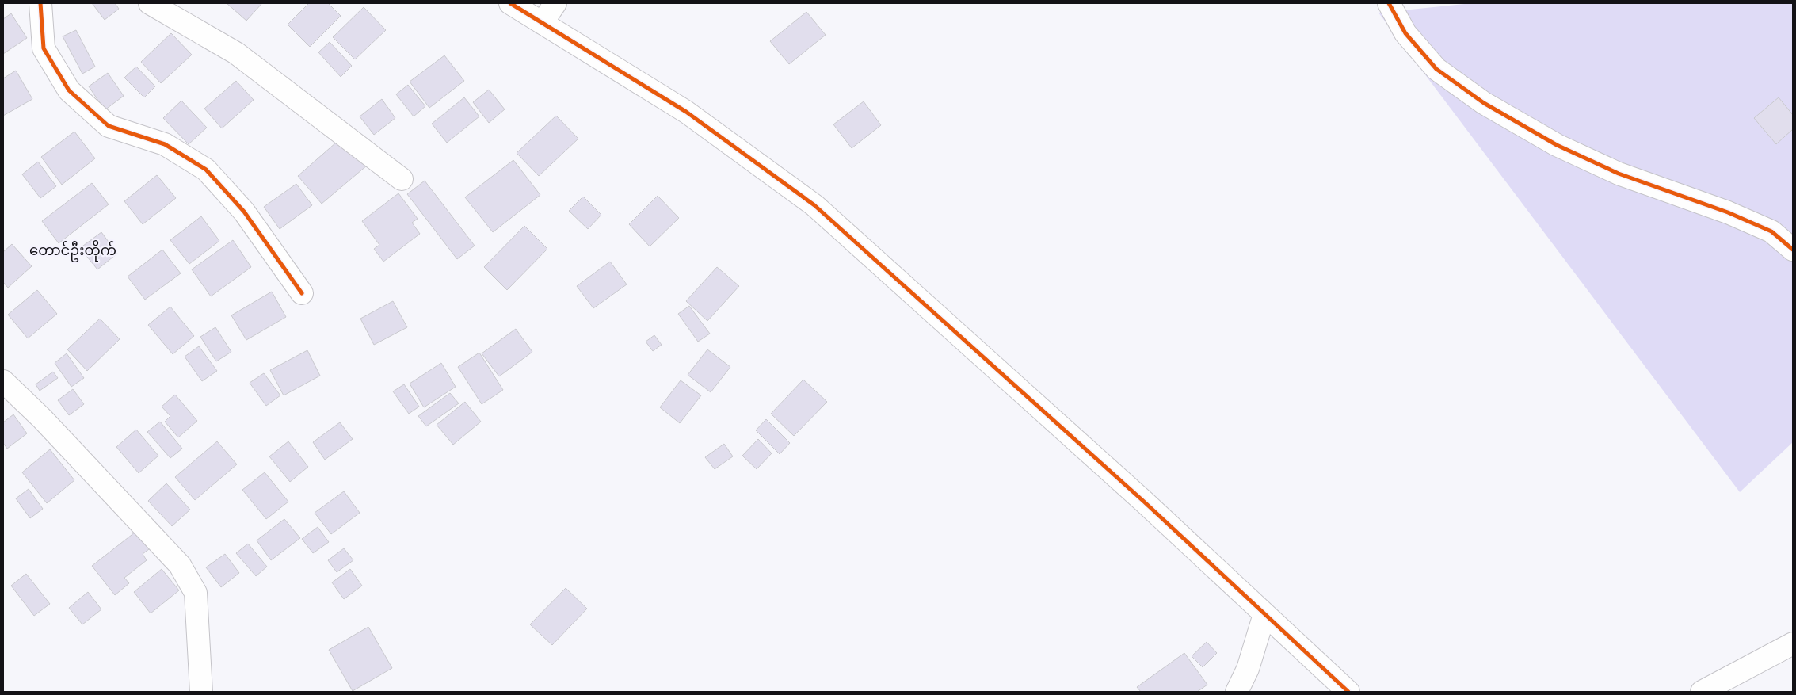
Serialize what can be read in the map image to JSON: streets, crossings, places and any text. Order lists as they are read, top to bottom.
{
  "districts": ["တောင်ဦးတိုက်"]
}
